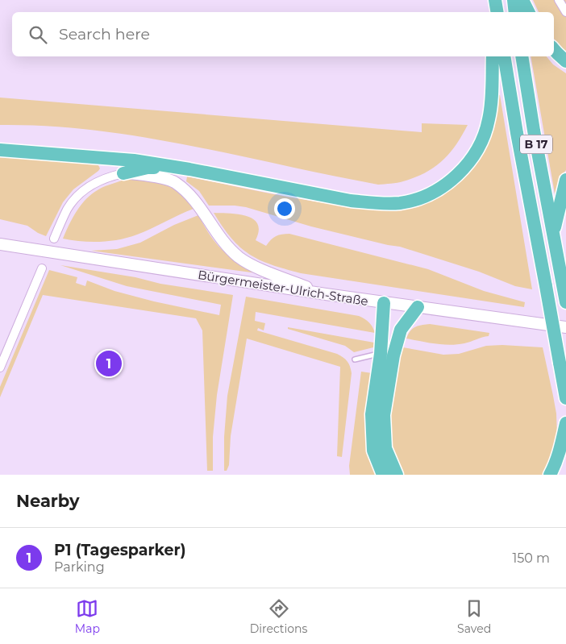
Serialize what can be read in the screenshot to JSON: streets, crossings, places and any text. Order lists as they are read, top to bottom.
{
  "streets": {
    "highway": ["B 17"],
    "main road": ["Bürgermeister-Ulrich-Straße"]
  },
  "page": {
    "search": "Search here",
    "pins": "1",
    "heading": "Nearby",
    "list": [
      {
        "mark": "1",
        "name": "P1 (Tagesparker)",
        "note": "Parking",
        "value": "150 m"
      }
    ],
    "nav": ["Map", "Directions", "Saved"]
  }
}
